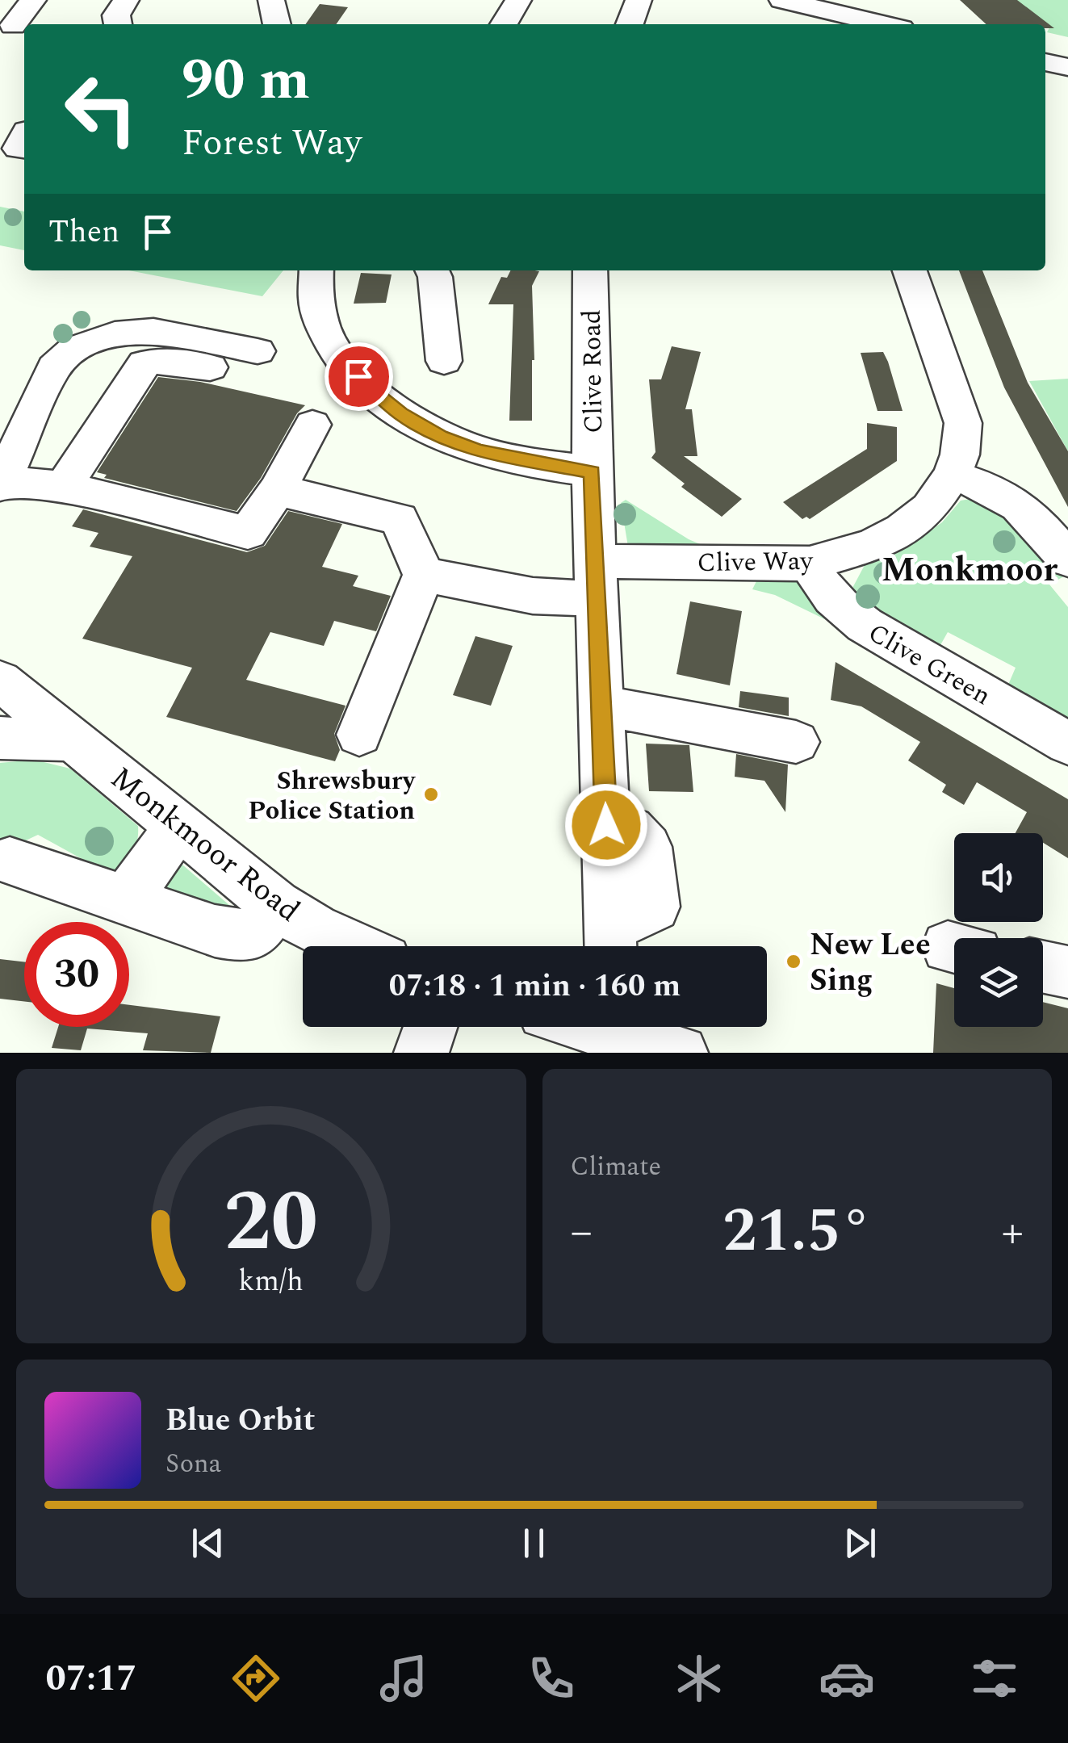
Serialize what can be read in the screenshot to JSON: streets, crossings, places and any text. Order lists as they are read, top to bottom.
{
  "streets": {
    "street": [
      "Clive Road",
      "Clive Way",
      "Clive Green",
      "Monkmoor Road"
    ]
  },
  "crossings": [
    ["Clive Road", "Clive Way"],
    ["Clive Way", "Clive Green"]
  ],
  "districts": ["Monkmoor"],
  "places": ["Shrewsbury Police Station", "New Lee Sing"],
  "page": {
    "turn": ["90 m", "Forest Way"],
    "then": "Then",
    "limit": "30",
    "trip": "07:18 · 1 min · 160 m",
    "tile": "Climate",
    "heat": ["−", "21.5°", "+"],
    "song": ["Blue Orbit", "Sona"],
    "tabs": "07:17",
    "gauge": ["20", "km/h"]
  }
}
